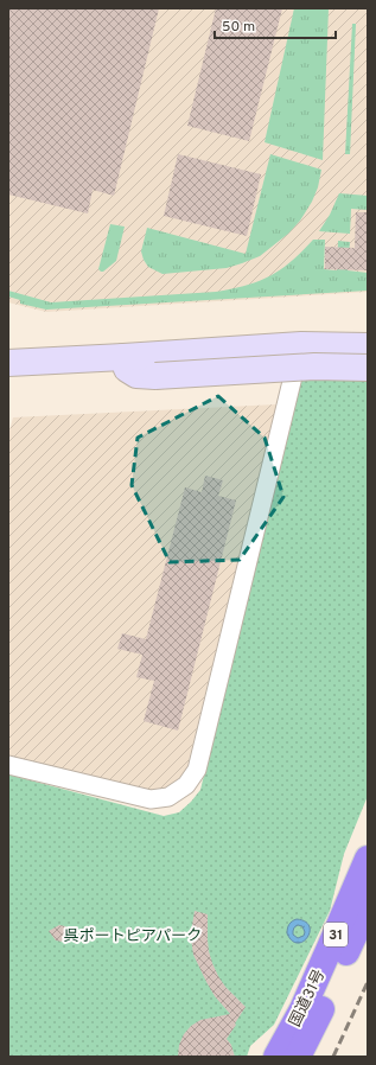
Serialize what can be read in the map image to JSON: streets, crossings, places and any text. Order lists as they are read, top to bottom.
{
  "streets": {
    "highway": ["31", "国道31号"]
  },
  "parks": ["呉ポートピアパーク"],
  "scale_bar": "50 m"
}
